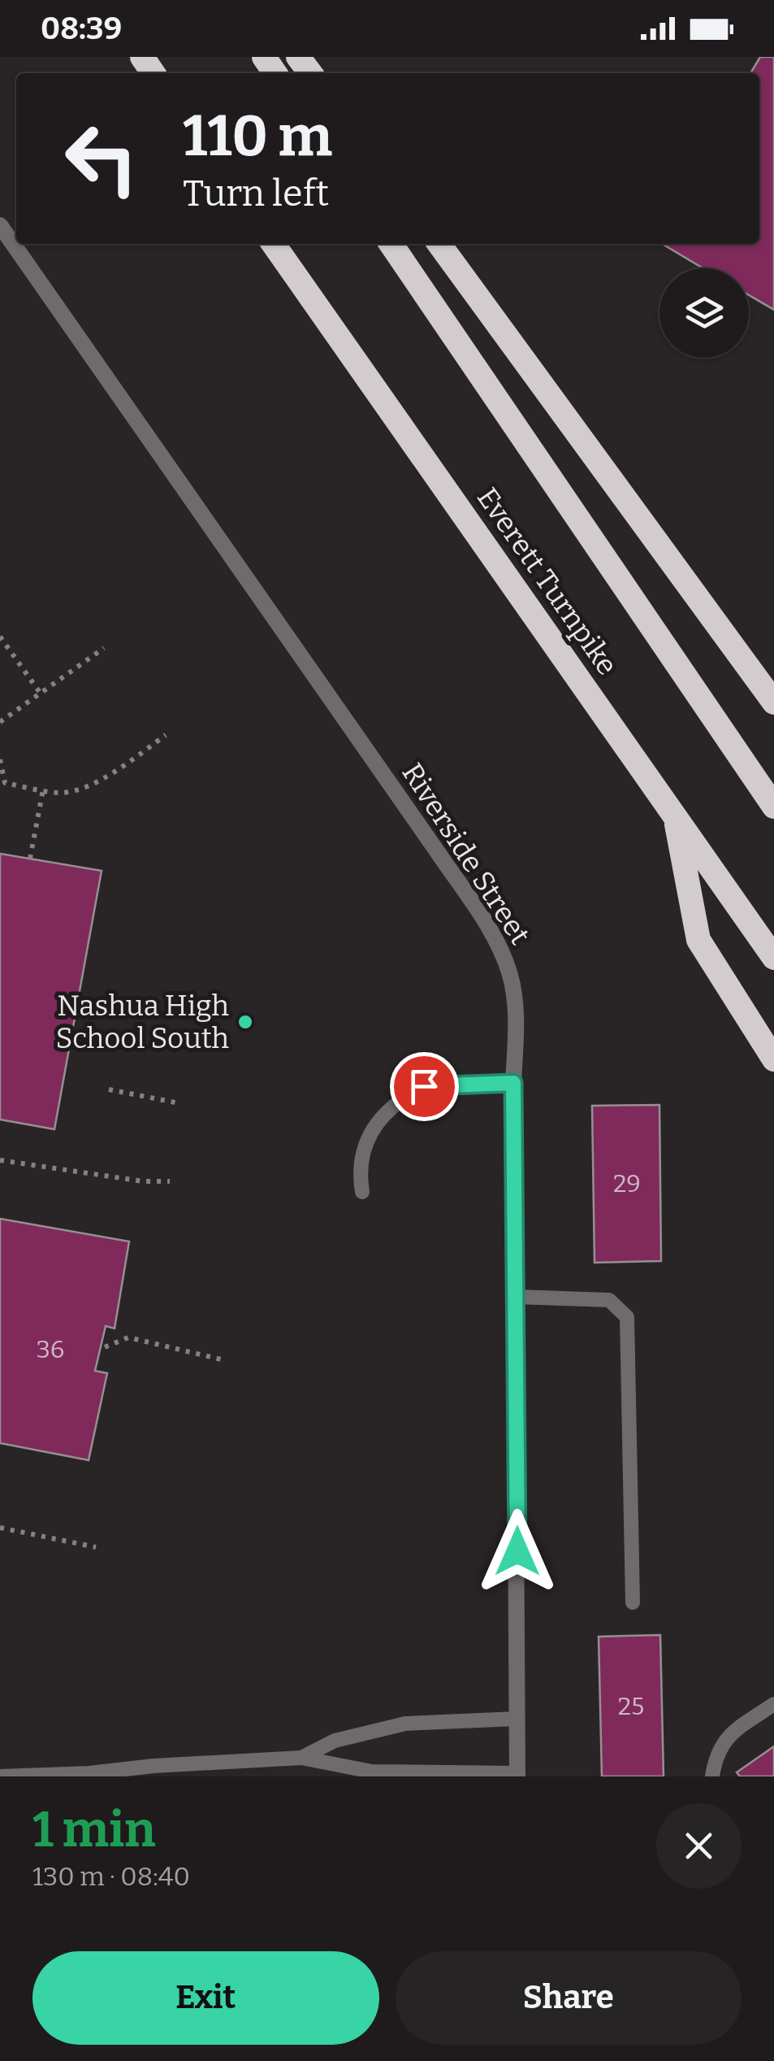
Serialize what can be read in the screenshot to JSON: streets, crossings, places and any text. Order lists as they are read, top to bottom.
{
  "streets": {
    "highway": ["Everett Turnpike"],
    "street": ["Riverside Street"]
  },
  "places": ["Nashua High School South"],
  "house_numbers": ["29", "36", "25"],
  "page": {
    "status": "08:39",
    "turn": ["110 m", "Turn left"],
    "heading": ["1 min", "130 m · 08:40"],
    "buttons": ["Exit", "Share"]
  }
}
